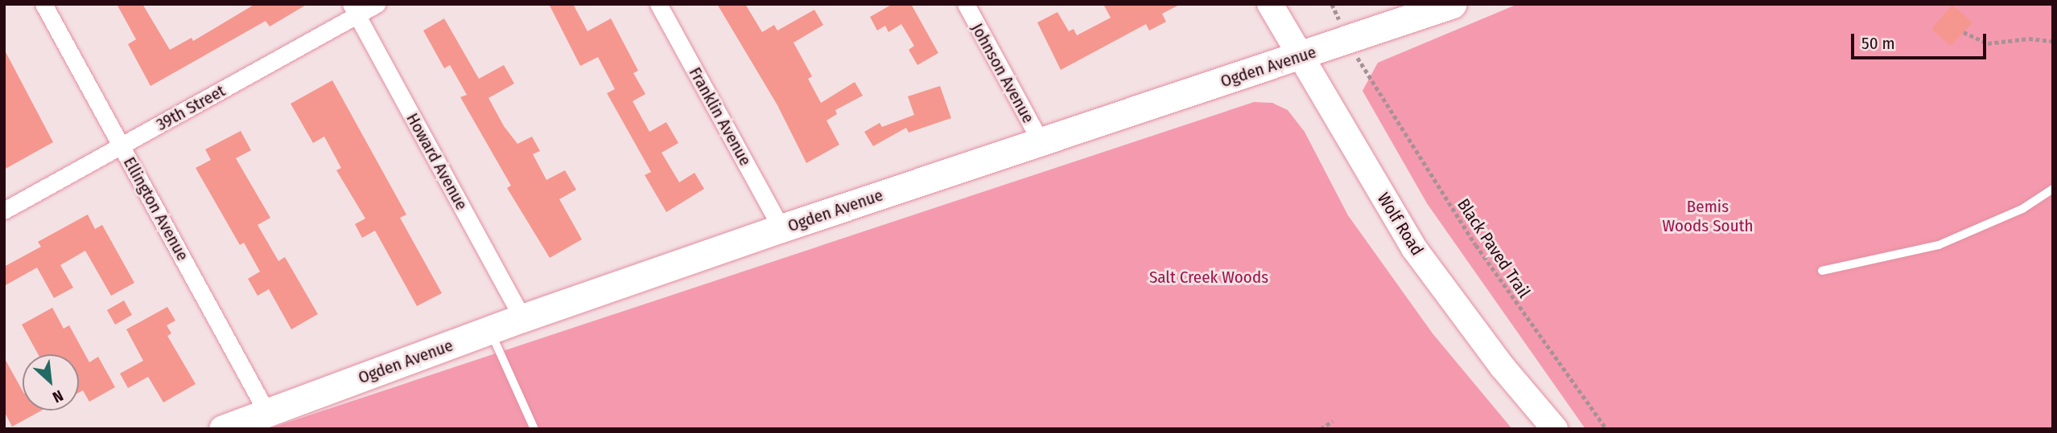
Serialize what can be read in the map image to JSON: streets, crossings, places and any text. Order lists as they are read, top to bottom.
{
  "streets": {
    "main road": ["Ogden Avenue", "Wolf Road"],
    "street": [
      "Johnson Avenue",
      "39th Street",
      "Franklin Avenue",
      "Howard Avenue",
      "Ellington Avenue"
    ],
    "path": ["Black Paved Trail"]
  },
  "crossings": [
    ["Ogden Avenue", "Johnson Avenue"],
    ["Ogden Avenue", "Franklin Avenue"],
    ["Ogden Avenue", "Howard Avenue"],
    ["Ogden Avenue", "Ellington Avenue"],
    ["Ogden Avenue", "Wolf Road"],
    ["39th Street", "Howard Avenue"],
    ["39th Street", "Ellington Avenue"]
  ],
  "parks": ["Bemis Woods South", "Salt Creek Woods"],
  "scale_bar": "50 m",
  "north": "bottom right"
}
